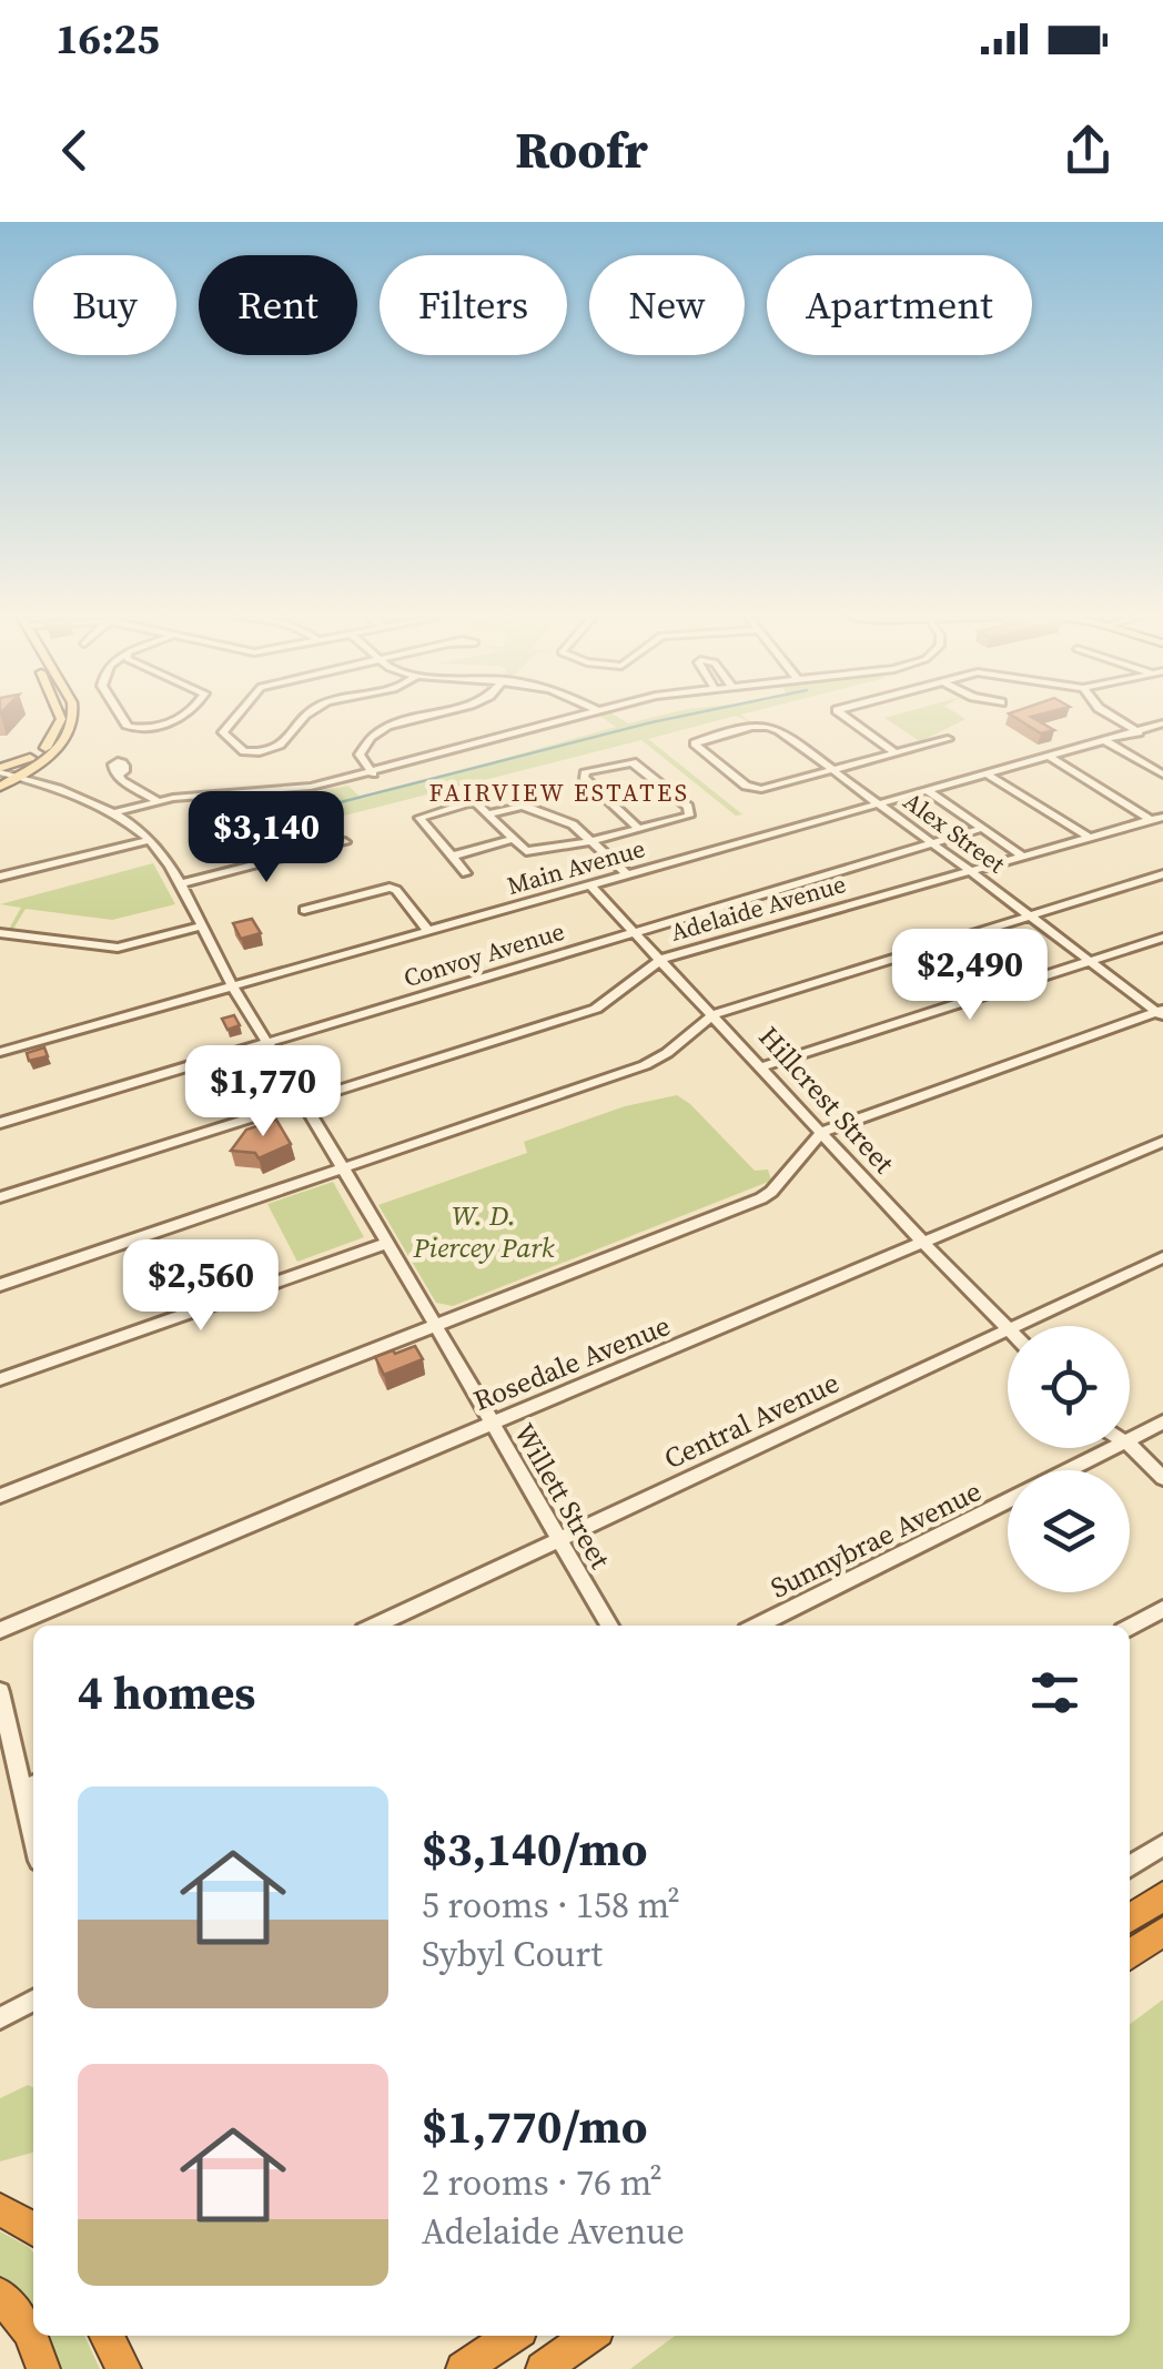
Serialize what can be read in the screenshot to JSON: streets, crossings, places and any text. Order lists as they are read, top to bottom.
{
  "streets": {
    "street": [
      "Alex Street",
      "Main Avenue",
      "Adelaide Avenue",
      "Convoy Avenue",
      "Hillcrest Street",
      "Rosedale Avenue",
      "Central Avenue",
      "Willett Street",
      "Sunnybrae Avenue"
    ]
  },
  "crossings": [
    ["Alex Street", "Main Avenue"],
    ["Alex Street", "Adelaide Avenue"],
    ["Alex Street", "Convoy Avenue"],
    ["Main Avenue", "Hillcrest Street"],
    ["Main Avenue", "Willett Street"],
    ["Adelaide Avenue", "Hillcrest Street"],
    ["Adelaide Avenue", "Willett Street"],
    ["Convoy Avenue", "Hillcrest Street"],
    ["Convoy Avenue", "Willett Street"],
    ["Hillcrest Street", "Rosedale Avenue"],
    ["Rosedale Avenue", "Willett Street"],
    ["Central Avenue", "Willett Street"]
  ],
  "districts": ["FAIRVIEW ESTATES"],
  "parks": ["W. D. Piercey Park"],
  "page": {
    "status": "16:25",
    "header": "Roofr",
    "chip": [
      "Buy",
      "Rent",
      "Filters",
      "New",
      "Apartment"
    ],
    "price": [
      "$3,140",
      "$2,490",
      "$1,770",
      "$2,560"
    ],
    "heading": "4 homes",
    "list": [
      {
        "name": "$3,140/mo",
        "note": "5 rooms · 158 m² · Sybyl Court"
      },
      {
        "name": "$1,770/mo",
        "note": "2 rooms · 76 m² · Adelaide Avenue"
      }
    ]
  }
}
